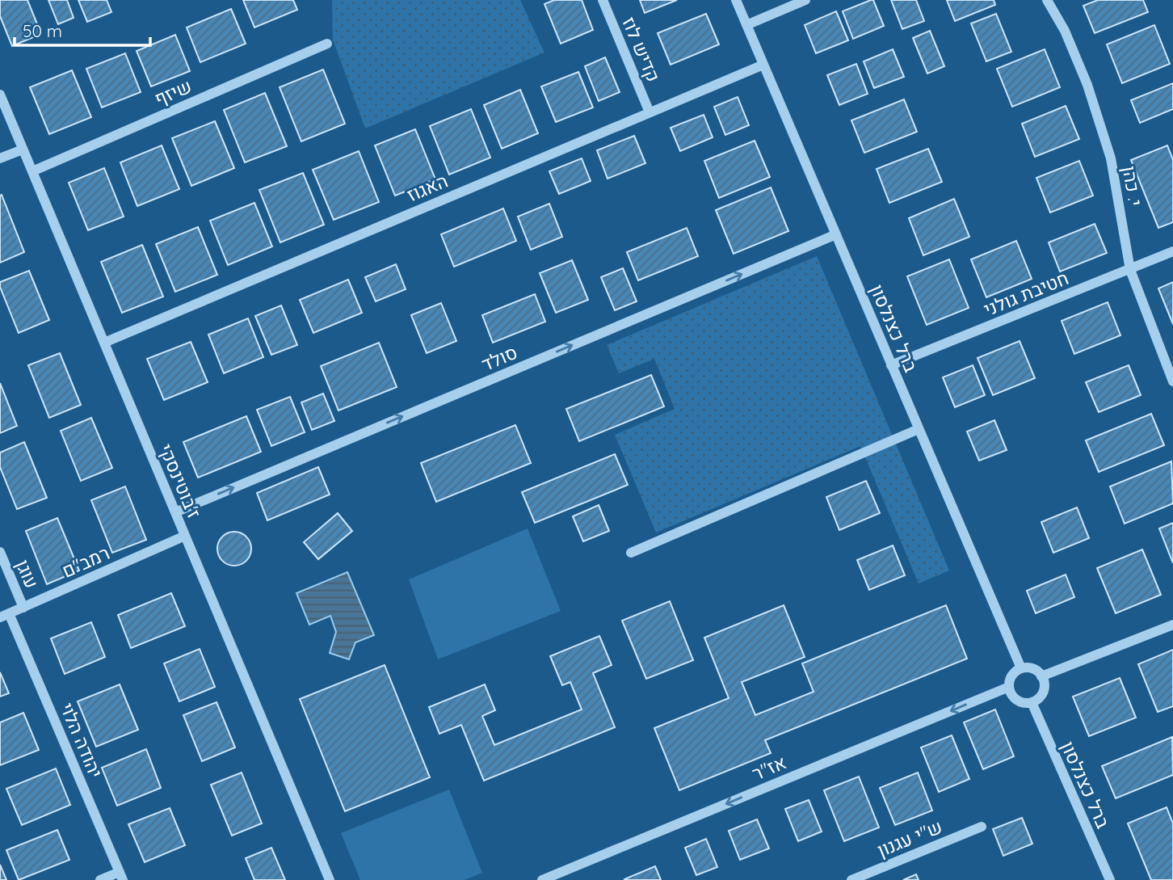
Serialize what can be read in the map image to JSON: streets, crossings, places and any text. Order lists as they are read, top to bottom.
{
  "streets": {
    "street": [
      "קדיש לוז",
      "שיזף",
      "י. כהן",
      "האגוז",
      "חטיבת גולני",
      "ברל כצנלסון",
      "סולד",
      "ז'בוטינסקי",
      "רמב\"ם",
      "עוגן",
      "יהודה הלוי",
      "אז\"ר",
      "ש\"י עגנון"
    ]
  },
  "crossings": [
    ["קדיש לוז", "האגוז"],
    ["שיזף", "ז'בוטינסקי"],
    ["י. כהן", "חטיבת גולני"],
    ["האגוז", "ברל כצנלסון"],
    ["האגוז", "ז'בוטינסקי"],
    ["חטיבת גולני", "ברל כצנלסון"],
    ["ברל כצנלסון", "סולד"],
    ["ברל כצנלסון", "אז\"ר"],
    ["סולד", "ז'בוטינסקי"],
    ["ז'בוטינסקי", "רמב\"ם"],
    ["רמב\"ם", "עוגן"],
    ["רמב\"ם", "יהודה הלוי"]
  ],
  "one_way": ["סולד", "אז\"ר"],
  "scale_bar": "50 m"
}
